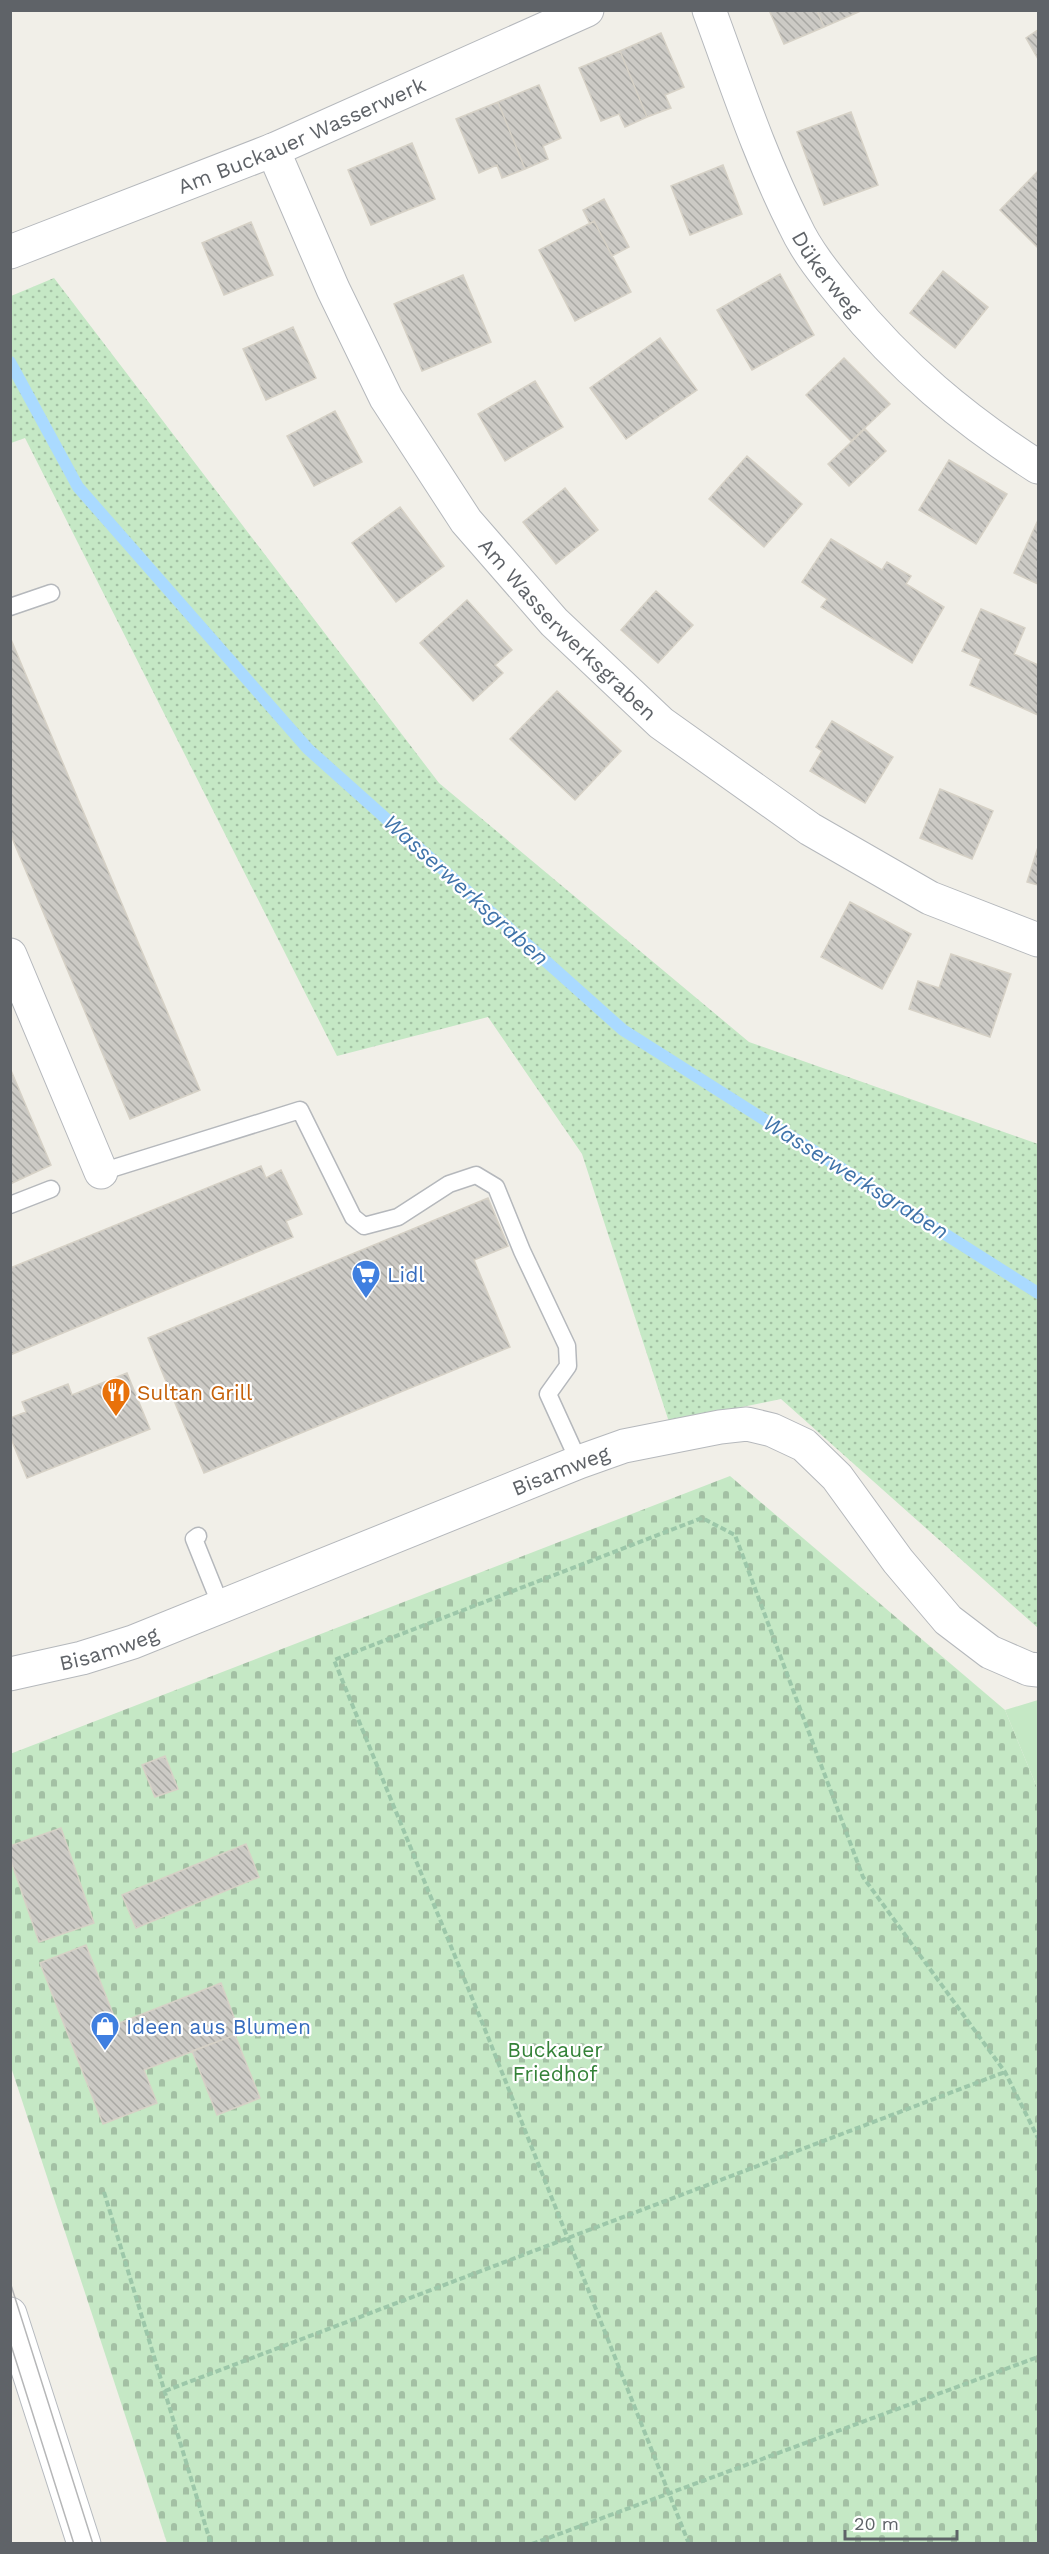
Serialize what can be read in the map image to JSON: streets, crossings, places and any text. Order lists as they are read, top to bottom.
{
  "streets": {
    "street": [
      "Am Buckauer Wasserwerk",
      "Dükerweg",
      "Am Wasserwerksgraben",
      "Bisamweg"
    ]
  },
  "crossings": [
    ["Am Buckauer Wasserwerk", "Am Wasserwerksgraben"]
  ],
  "water": ["Wasserwerksgraben"],
  "parks": ["Buckauer Friedhof"],
  "places": {
    "supermarket": ["Lidl"],
    "restaurant": ["Sultan Grill"],
    "shop": ["Ideen aus Blumen"]
  },
  "scale_bar": "20 m"
}
